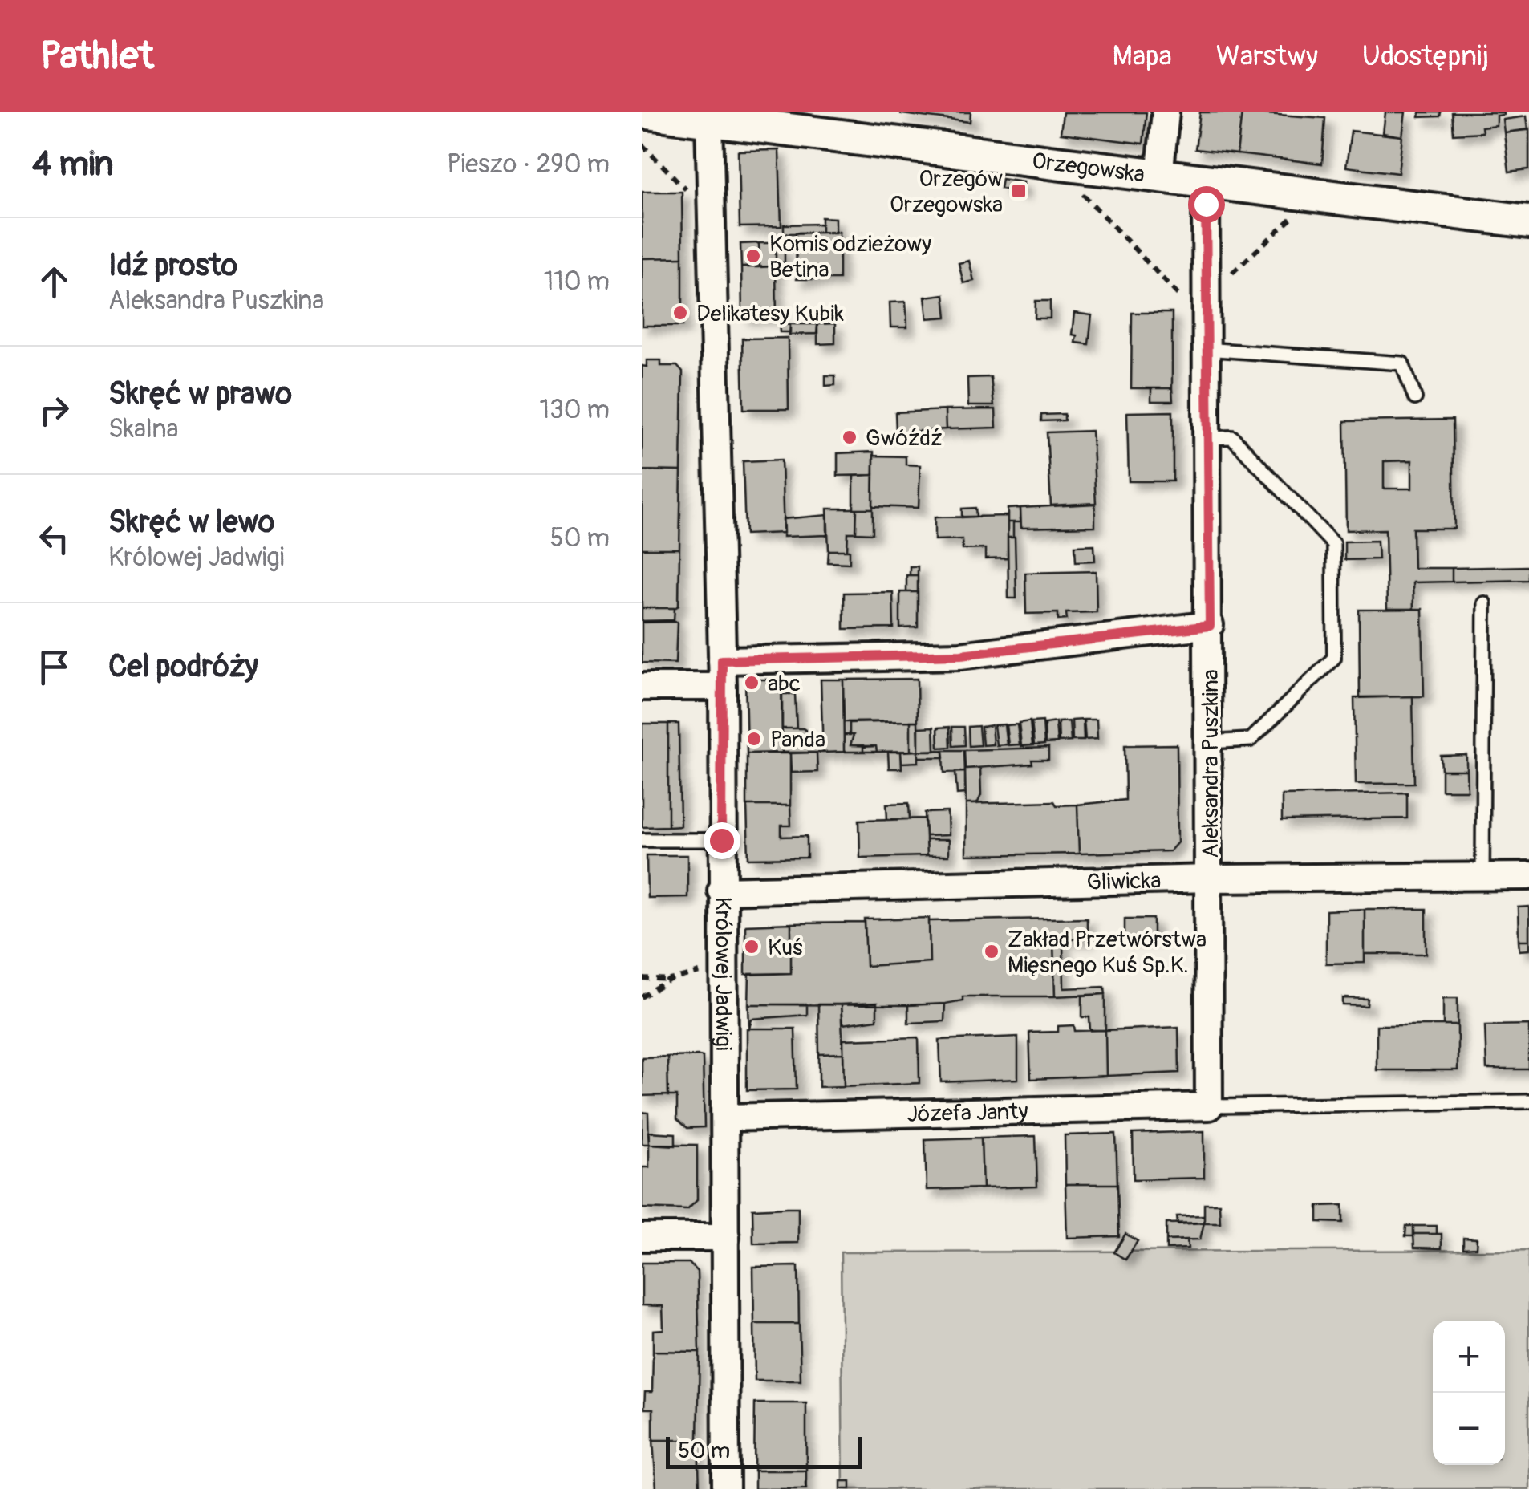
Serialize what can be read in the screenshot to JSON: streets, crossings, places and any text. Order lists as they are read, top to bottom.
{
  "streets": {
    "street": [
      "Orzegowska",
      "Aleksandra Puszkina",
      "Gliwicka",
      "Królowej Jadwigi",
      "Józefa Janty"
    ]
  },
  "crossings": [
    ["Orzegowska", "Aleksandra Puszkina"],
    ["Orzegowska", "Królowej Jadwigi"],
    ["Aleksandra Puszkina", "Gliwicka"],
    ["Aleksandra Puszkina", "Józefa Janty"],
    ["Gliwicka", "Królowej Jadwigi"],
    ["Królowej Jadwigi", "Józefa Janty"]
  ],
  "places": {
    "transit": ["Orzegów Orzegowska"],
    "other": [
      "Komis odzieżowy Betina",
      "Delikatesy Kubik",
      "Gwóźdź",
      "abc",
      "Panda",
      "Kuś",
      "Zakład Przetwórstwa Mięsnego Kuś Sp.K."
    ]
  },
  "scale_bar": "50 m",
  "page": {
    "header": "Pathlet",
    "nav": ["Mapa", "Warstwy", "Udostępnij"],
    "heading": ["4 min", "Pieszo · 290 m"],
    "list": [
      ["Idź prosto", "Aleksandra Puszkina", "110 m"],
      ["Skręć w prawo", "Skalna", "130 m"],
      ["Skręć w lewo", "Królowej Jadwigi", "50 m"],
      "Cel podróży"
    ],
    "map_buttons": ["+", "−"],
    "scale": "50 m"
  }
}
